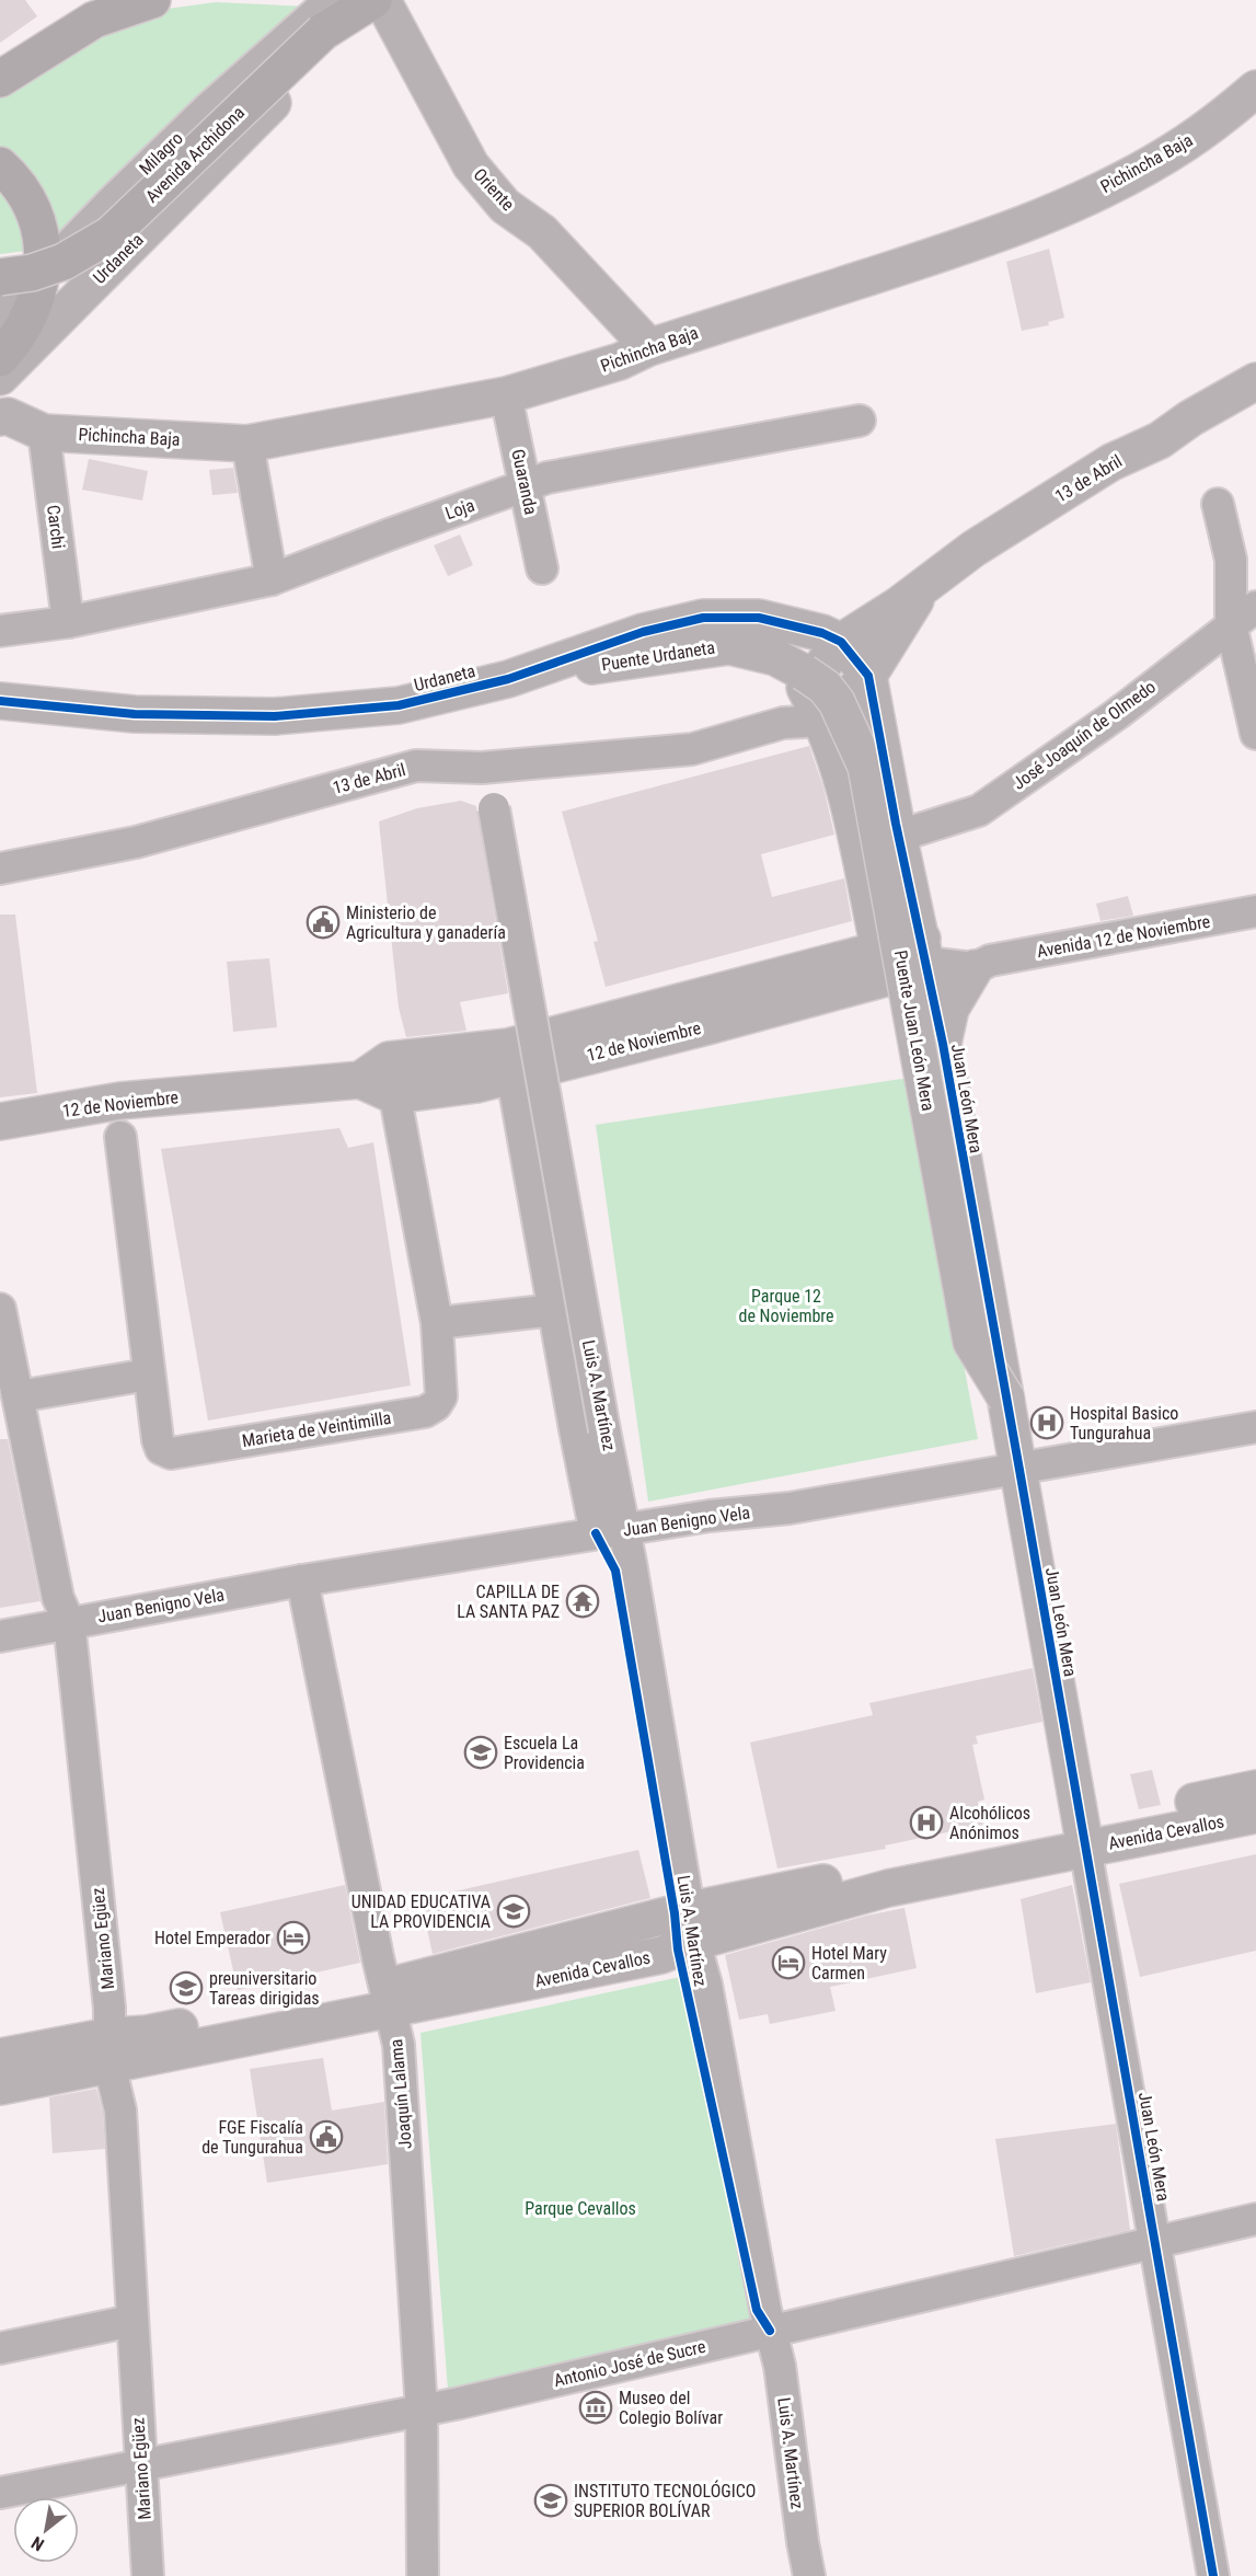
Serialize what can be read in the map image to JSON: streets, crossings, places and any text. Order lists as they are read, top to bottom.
{
  "streets": {
    "main road": ["Avenida Archidona", "Avenida Cevallos"],
    "street": [
      "Milagro",
      "Pichincha Baja",
      "Oriente",
      "Urdaneta",
      "13 de Abril",
      "Guaranda",
      "Loja",
      "Carchi",
      "Puente Urdaneta",
      "José Joaquín de Olmedo",
      "Avenida 12 de Noviembre",
      "Puente Juan León Mera",
      "12 de Noviembre",
      "Juan León Mera",
      "Luis A. Martínez",
      "Marieta de Veintimilla",
      "Juan Benigno Vela",
      "Mariano Egüez",
      "Joaquín Lalama",
      "Antonio José de Sucre"
    ]
  },
  "crossings": [
    ["Milagro", "Avenida Archidona"],
    ["Avenida Archidona", "Urdaneta"],
    ["Pichincha Baja", "Oriente"],
    ["Pichincha Baja", "Guaranda"],
    ["Pichincha Baja", "Carchi"],
    ["Urdaneta", "13 de Abril"],
    ["Urdaneta", "Puente Urdaneta"],
    ["13 de Abril", "Puente Urdaneta"],
    ["13 de Abril", "Puente Juan León Mera"],
    ["13 de Abril", "Juan León Mera"],
    ["13 de Abril", "Luis A. Martínez"],
    ["Guaranda", "Loja"],
    ["Loja", "Carchi"],
    ["Puente Urdaneta", "Puente Juan León Mera"],
    ["José Joaquín de Olmedo", "Juan León Mera"],
    ["Puente Juan León Mera", "Juan León Mera"],
    ["12 de Noviembre", "Juan León Mera"],
    ["12 de Noviembre", "Luis A. Martínez"],
    ["12 de Noviembre", "Marieta de Veintimilla"],
    ["Juan León Mera", "Juan Benigno Vela"],
    ["Juan León Mera", "Avenida Cevallos"],
    ["Juan León Mera", "Antonio José de Sucre"],
    ["Luis A. Martínez", "Juan Benigno Vela"],
    ["Luis A. Martínez", "Avenida Cevallos"],
    ["Luis A. Martínez", "Antonio José de Sucre"],
    ["Juan Benigno Vela", "Mariano Egüez"],
    ["Juan Benigno Vela", "Joaquín Lalama"],
    ["Avenida Cevallos", "Mariano Egüez"],
    ["Avenida Cevallos", "Joaquín Lalama"],
    ["Mariano Egüez", "Antonio José de Sucre"],
    ["Joaquín Lalama", "Antonio José de Sucre"]
  ],
  "parks": ["Parque 12 de Noviembre", "Parque Cevallos"],
  "places": {
    "public building": ["Ministerio de Agricultura y ganadería", "FGE Fiscalía de Tungurahua"],
    "hospital": ["Hospital Basico Tungurahua", "Alcohólicos Anónimos"],
    "temple": ["CAPILLA DE LA SANTA PAZ"],
    "school or university": [
      "Escuela La Providencia",
      "UNIDAD EDUCATIVA LA PROVIDENCIA",
      "preuniversitario Tareas dirigidas",
      "INSTITUTO TECNOLÓGICO SUPERIOR BOLÍVAR"
    ],
    "hotel": ["Hotel Emperador", "Hotel Mary Carmen"],
    "museum": ["Museo del Colegio Bolívar"]
  },
  "north": "bottom left"
}
